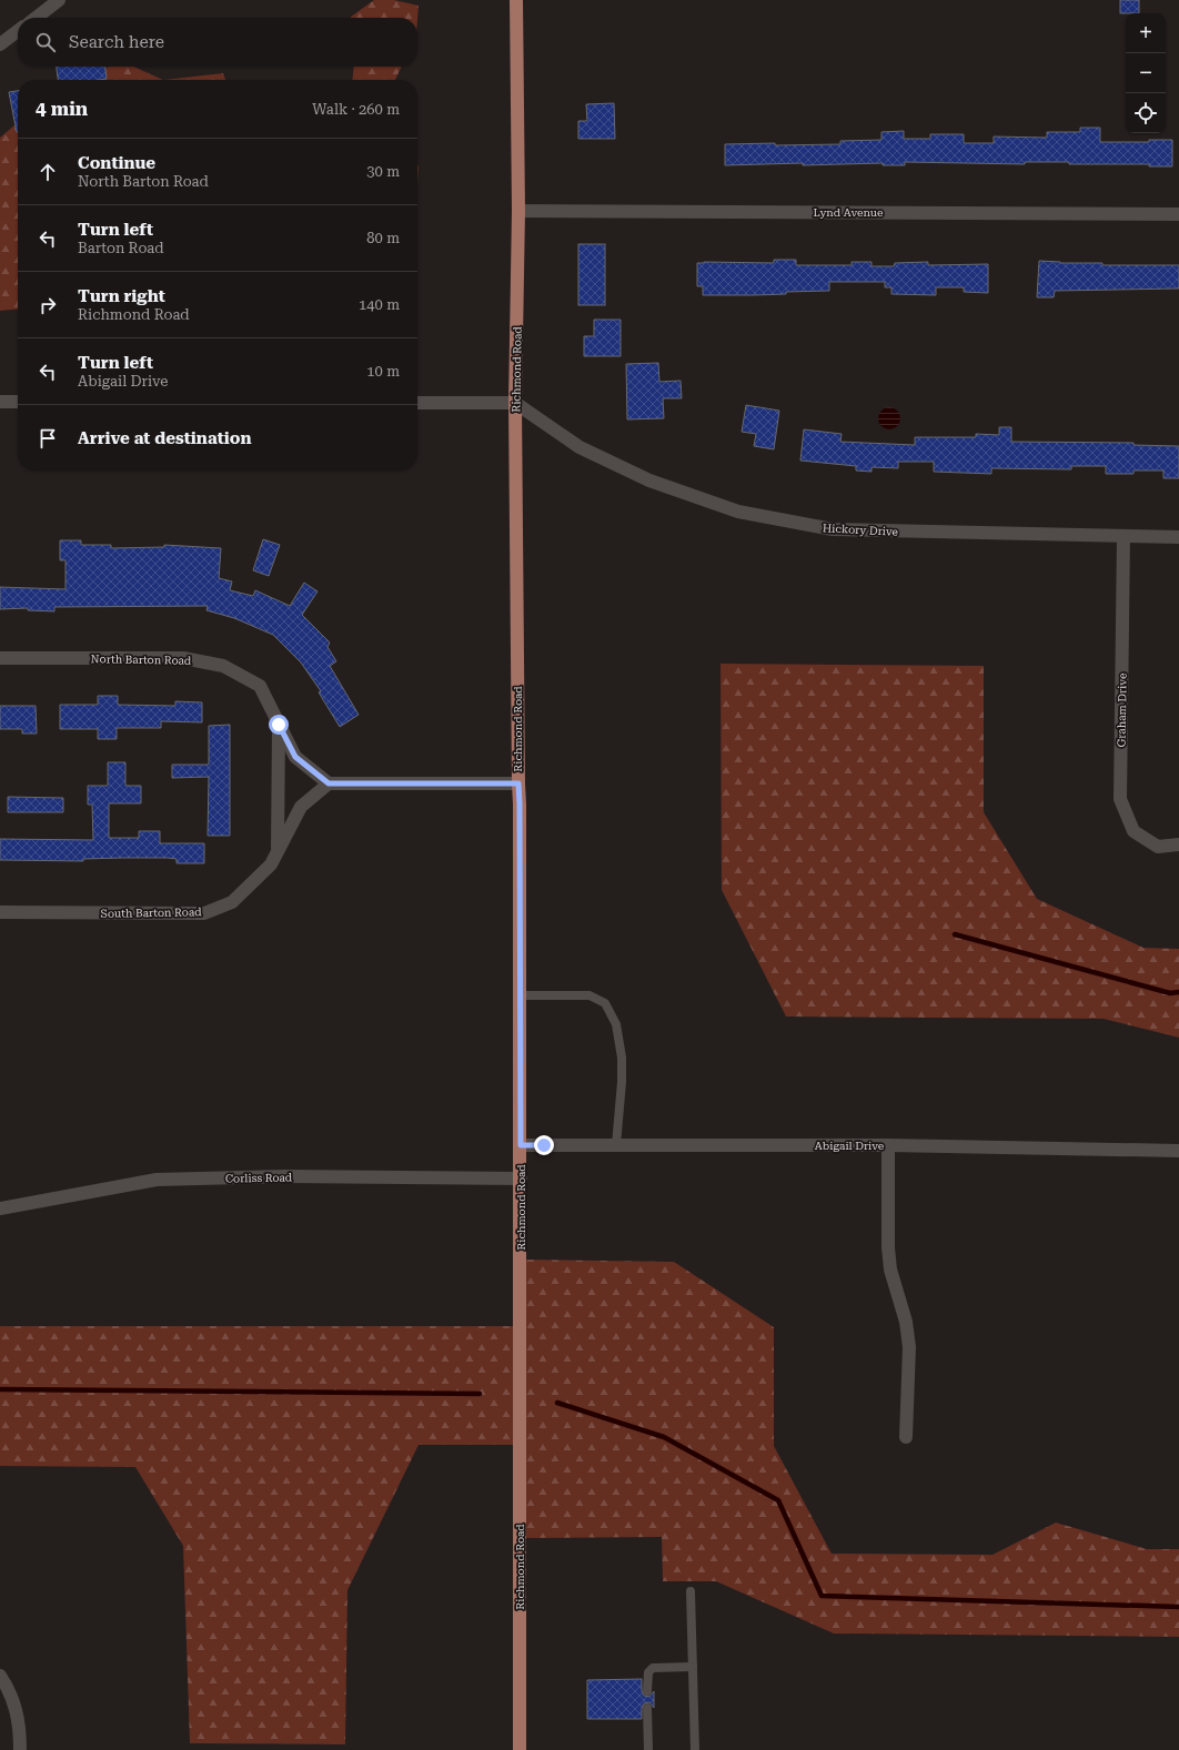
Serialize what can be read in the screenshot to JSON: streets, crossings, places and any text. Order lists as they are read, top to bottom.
{
  "streets": {
    "main road": ["Richmond Road"],
    "street": [
      "Lynd Avenue",
      "Hickory Drive",
      "North Barton Road",
      "Graham Drive",
      "South Barton Road",
      "Abigail Drive",
      "Corliss Road"
    ]
  },
  "crossings": [
    ["Lynd Avenue", "Richmond Road"],
    ["Richmond Road", "Hickory Drive"],
    ["Richmond Road", "Abigail Drive"],
    ["Richmond Road", "Corliss Road"],
    ["Hickory Drive", "Graham Drive"],
    ["North Barton Road", "South Barton Road"]
  ],
  "page": {
    "map_buttons": ["+", "−"],
    "search": "Search here",
    "heading": ["4 min", "Walk · 260 m"],
    "list": [
      ["Continue", "North Barton Road", "30 m"],
      ["Turn left", "Barton Road", "80 m"],
      ["Turn right", "Richmond Road", "140 m"],
      ["Turn left", "Abigail Drive", "10 m"],
      "Arrive at destination"
    ]
  }
}
